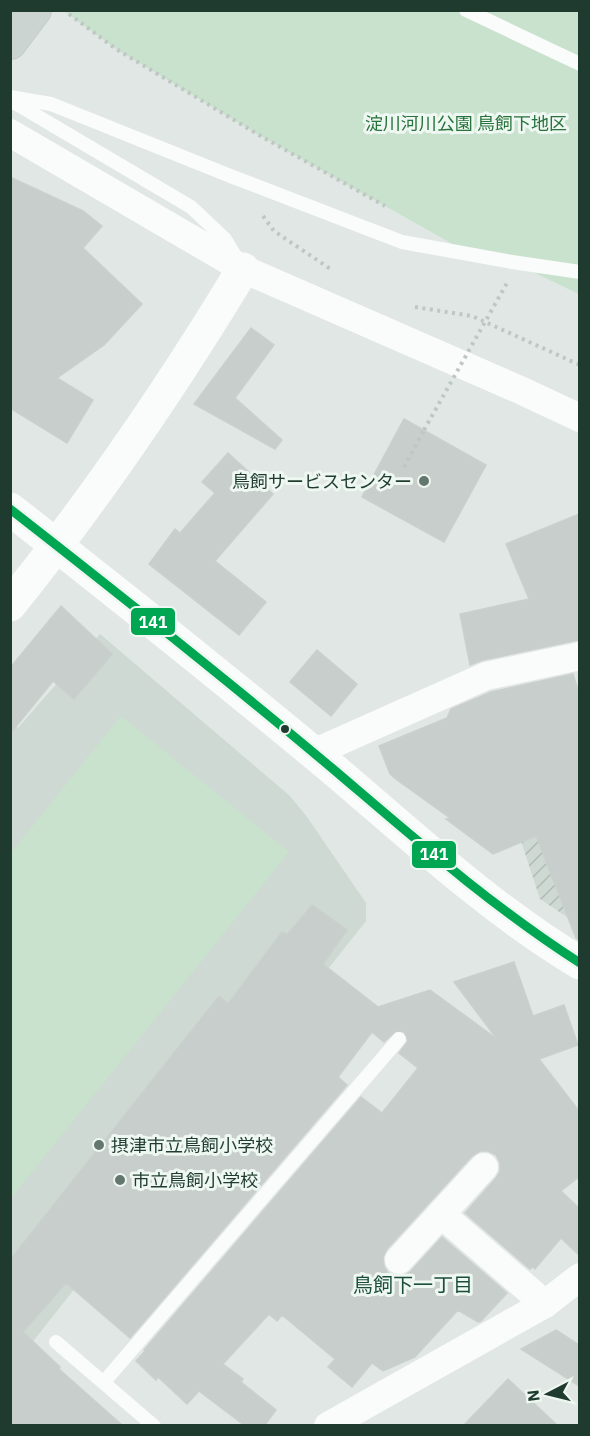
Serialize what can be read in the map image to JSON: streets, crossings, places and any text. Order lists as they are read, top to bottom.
{
  "districts": ["鳥飼下一丁目"],
  "parks": ["淀川河川公園 鳥飼下地区"],
  "places": ["鳥飼サービスセンター", "摂津市立鳥飼小学校", "市立鳥飼小学校"],
  "lines": ["transit line 141"],
  "north": "left"
}
